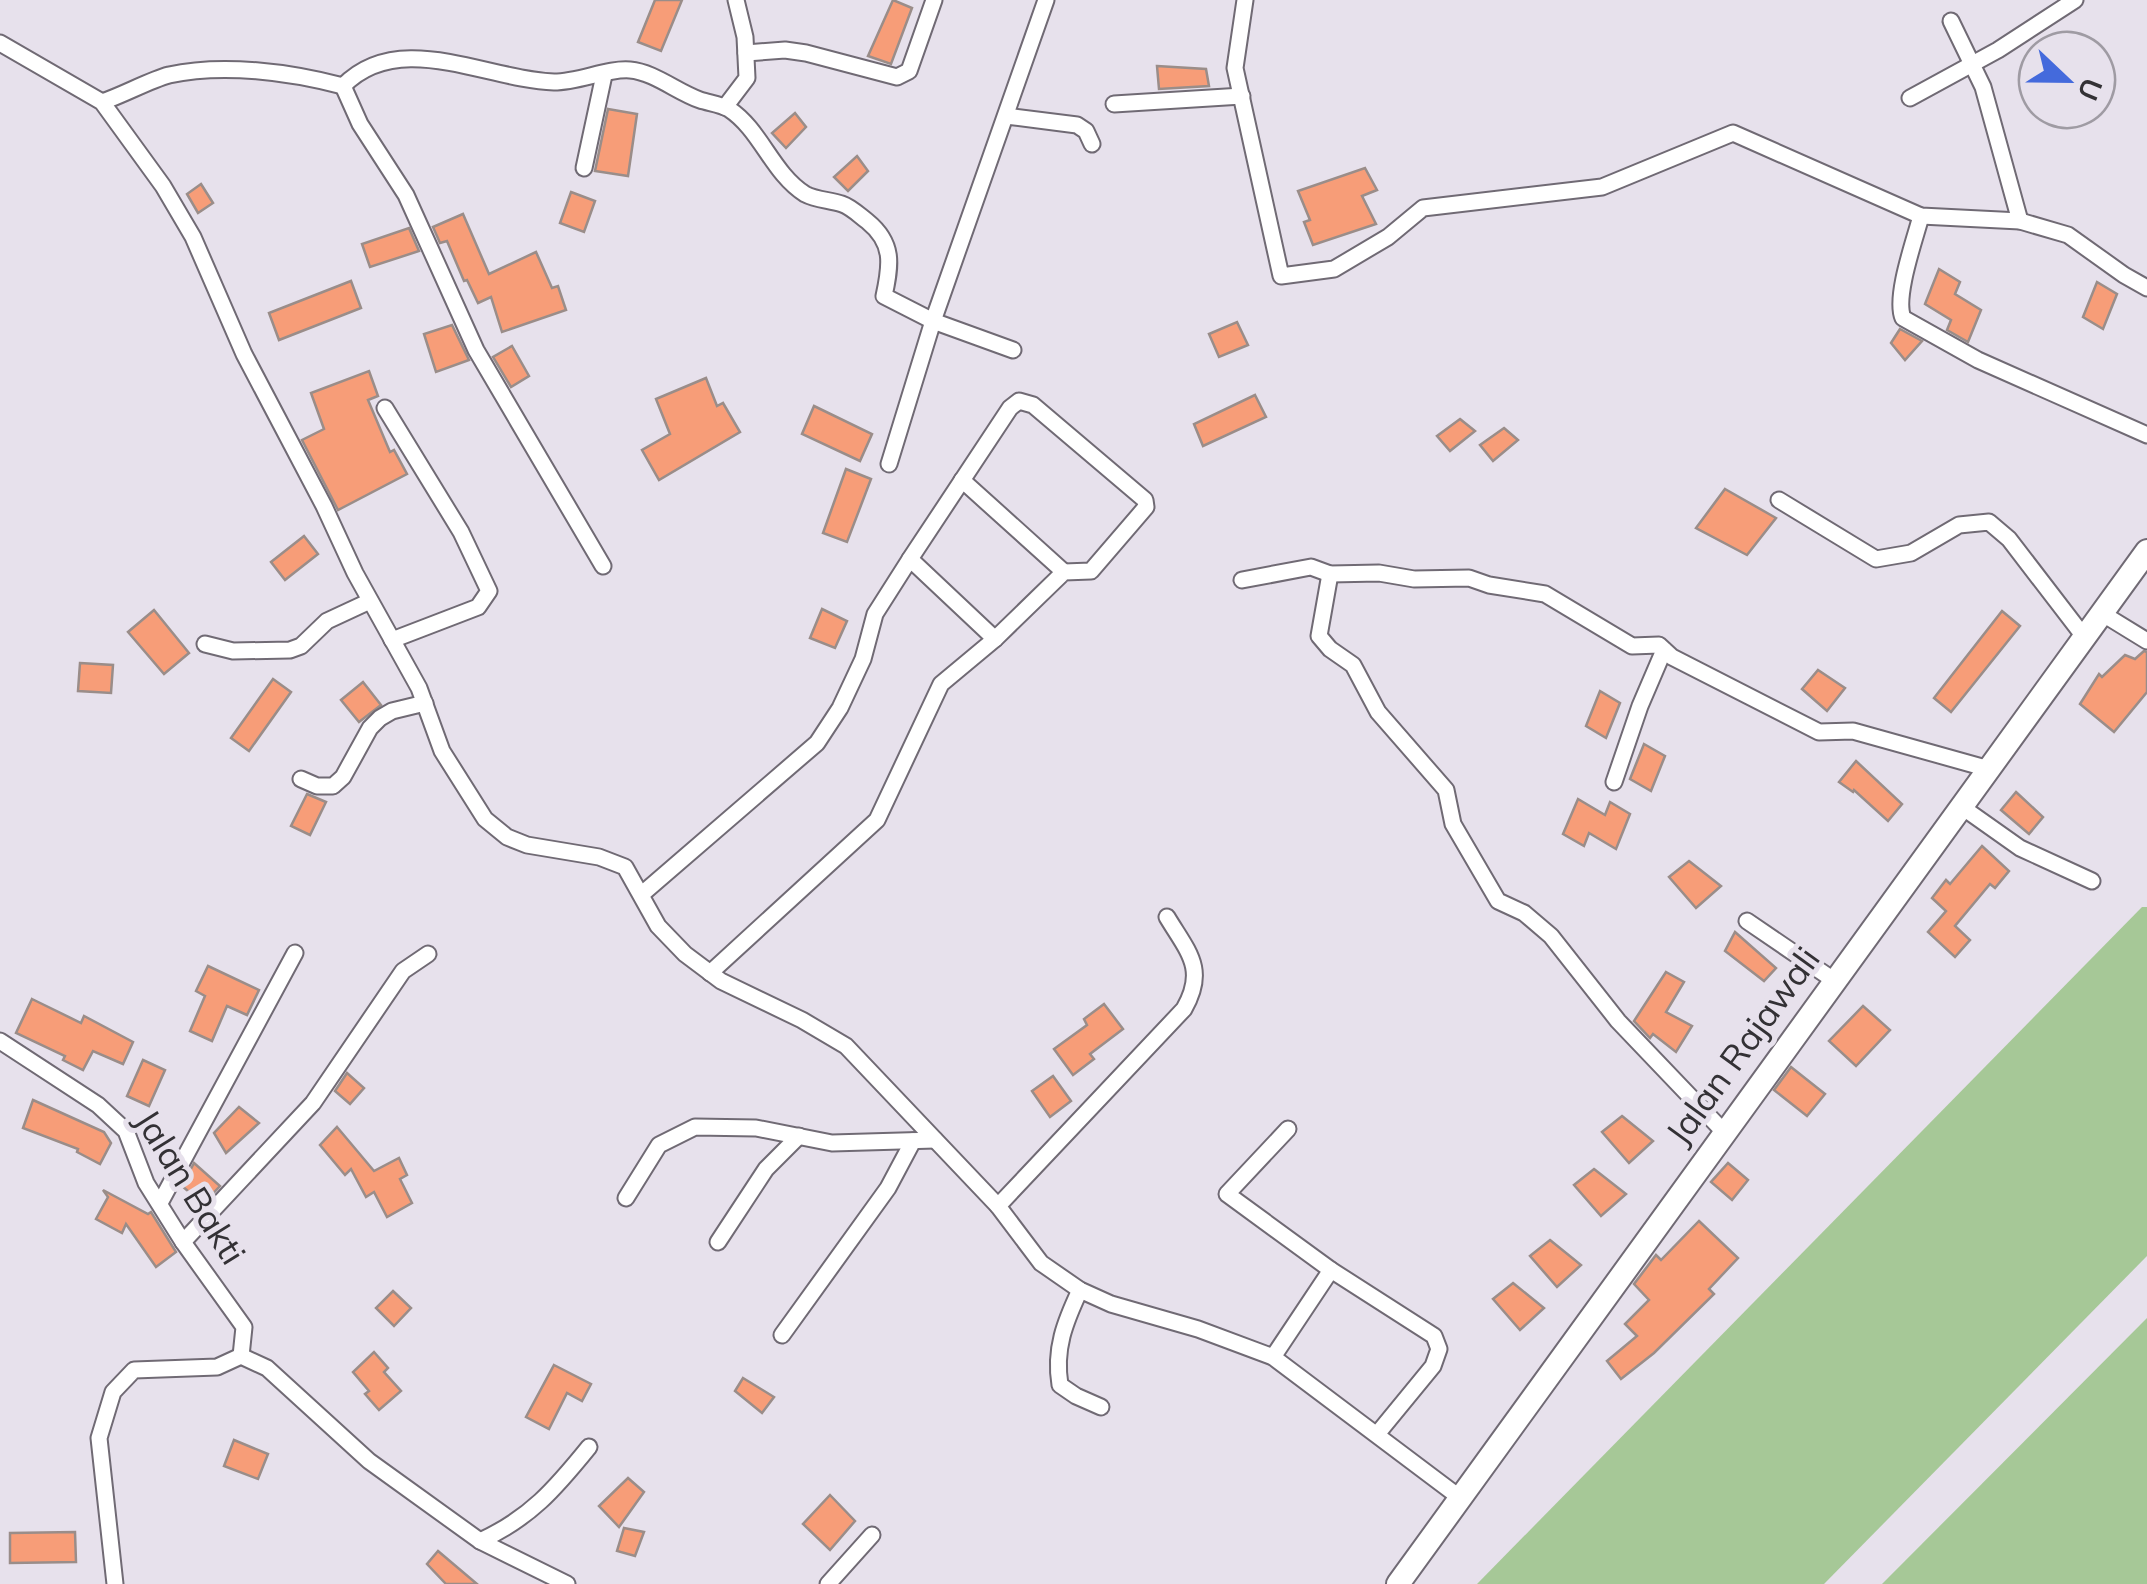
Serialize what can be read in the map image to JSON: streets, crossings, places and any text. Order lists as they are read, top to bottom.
{
  "streets": {
    "street": ["Jalan Rajawali", "Jalan Bakti"]
  },
  "north": "right"
}
